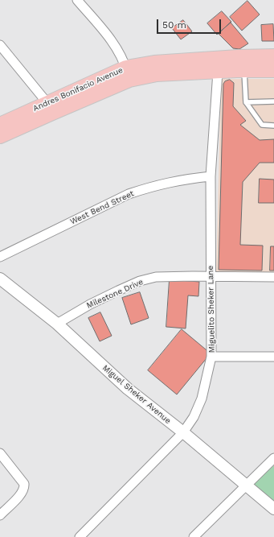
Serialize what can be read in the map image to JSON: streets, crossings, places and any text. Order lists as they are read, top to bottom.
{
  "streets": {
    "highway": ["Andres Bonifacio Avenue"],
    "street": [
      "West Bend Street",
      "Milestone Drive",
      "Miguelito Sheker Lane",
      "Miguel Sheker Avenue"
    ]
  },
  "crossings": [
    ["Andres Bonifacio Avenue", "Miguelito Sheker Lane"],
    ["West Bend Street", "Miguelito Sheker Lane"],
    ["Milestone Drive", "Miguelito Sheker Lane"],
    ["Milestone Drive", "Miguel Sheker Avenue"],
    ["Miguelito Sheker Lane", "Miguel Sheker Avenue"]
  ],
  "scale_bar": "50 m"
}
